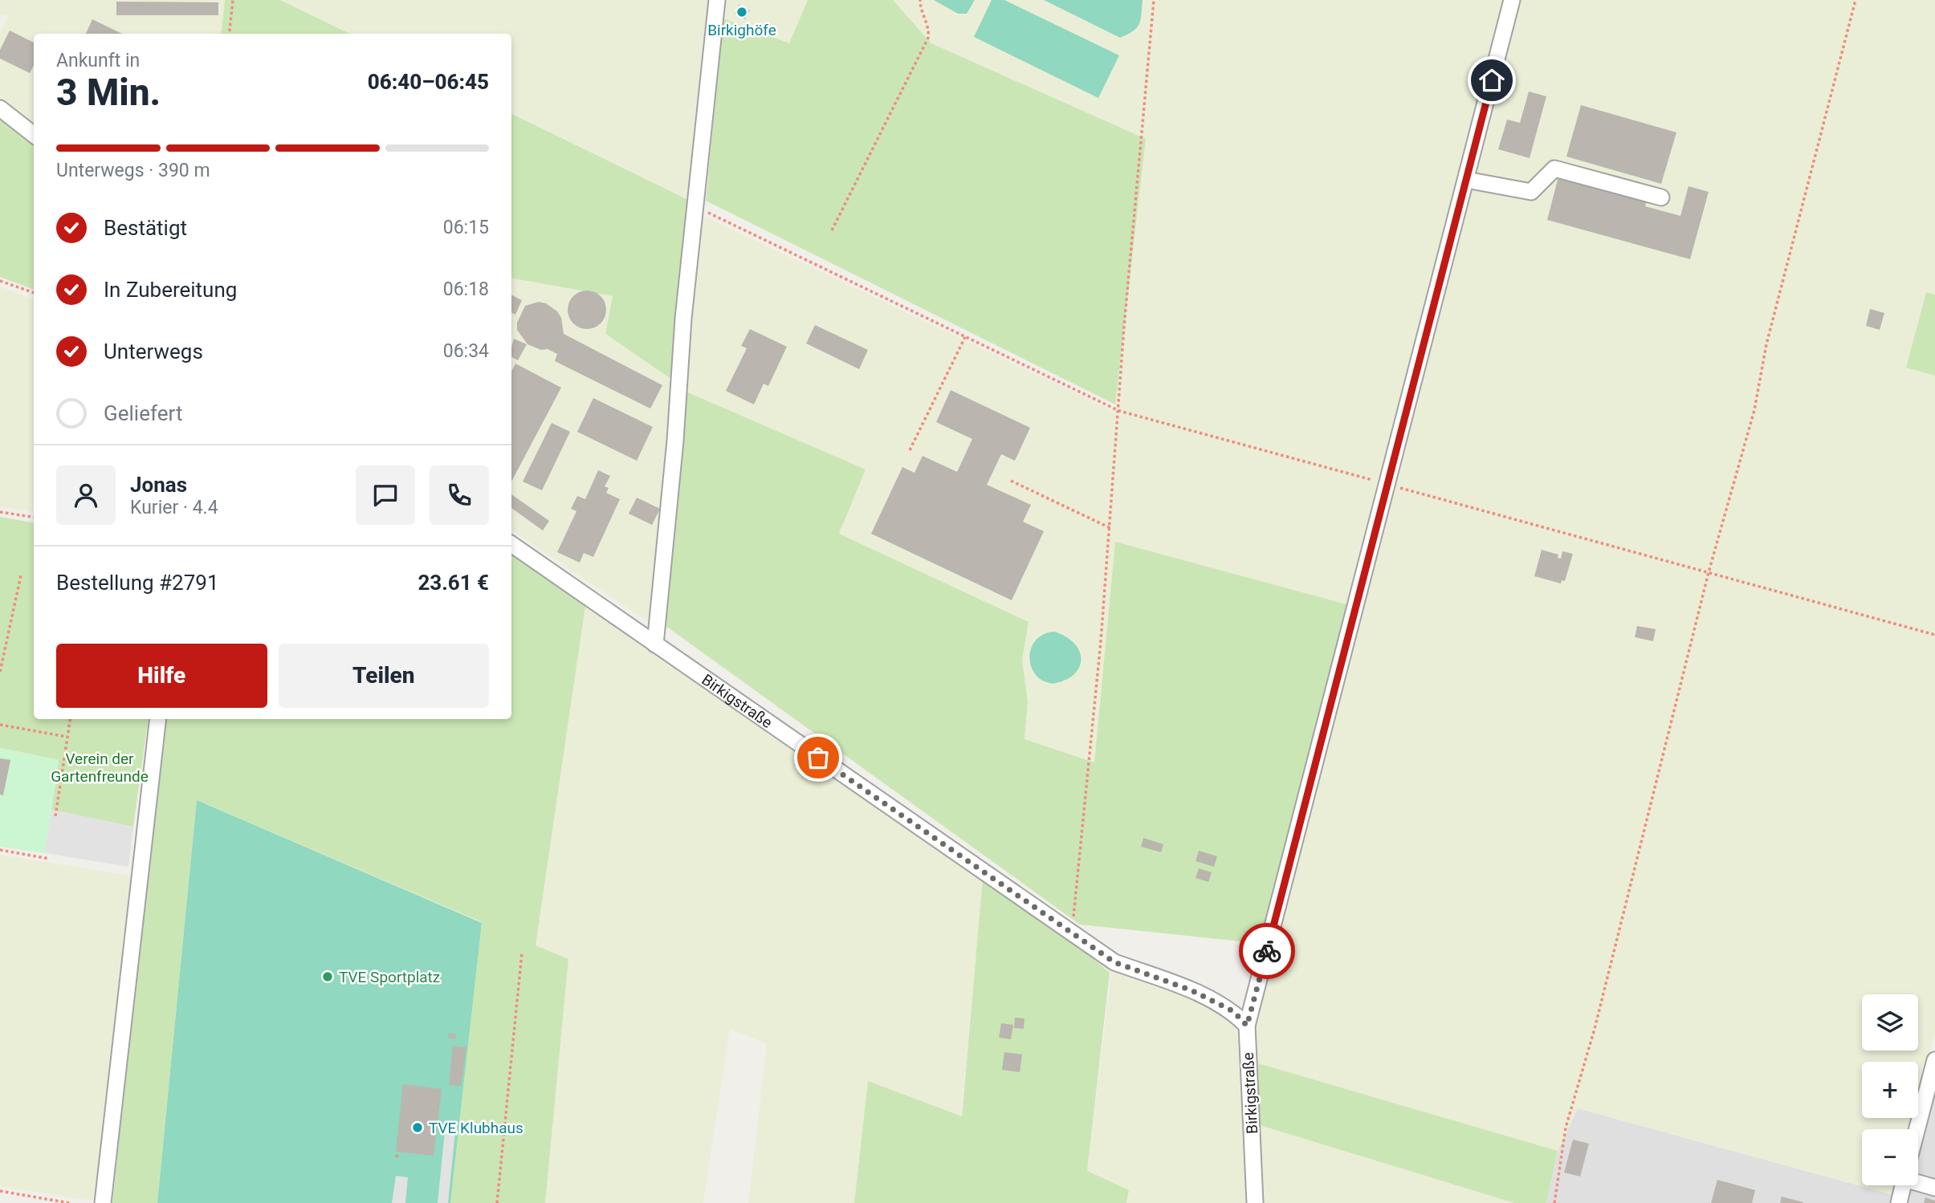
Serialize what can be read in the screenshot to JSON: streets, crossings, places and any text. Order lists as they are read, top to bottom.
{
  "streets": {
    "street": ["Birkigstraße"]
  },
  "parks": ["Verein der Gartenfreunde"],
  "places": ["Birkighöfe", "TVE Sportplatz", "TVE Klubhaus"],
  "page": {
    "heading": ["3 Min.", "Ankunft in", "06:40–06:45"],
    "panel": [
      "Jonas",
      "Kurier · 4.4",
      "Bestellung #2791",
      "23.61 €"
    ],
    "bar": "Unterwegs · 390 m",
    "list": [
      ["Bestätigt", "06:15"],
      ["In Zubereitung", "06:18"],
      ["Unterwegs", "06:34"],
      "Geliefert"
    ],
    "buttons": ["Hilfe", "Teilen"],
    "map_buttons": ["+", "−"]
  }
}
